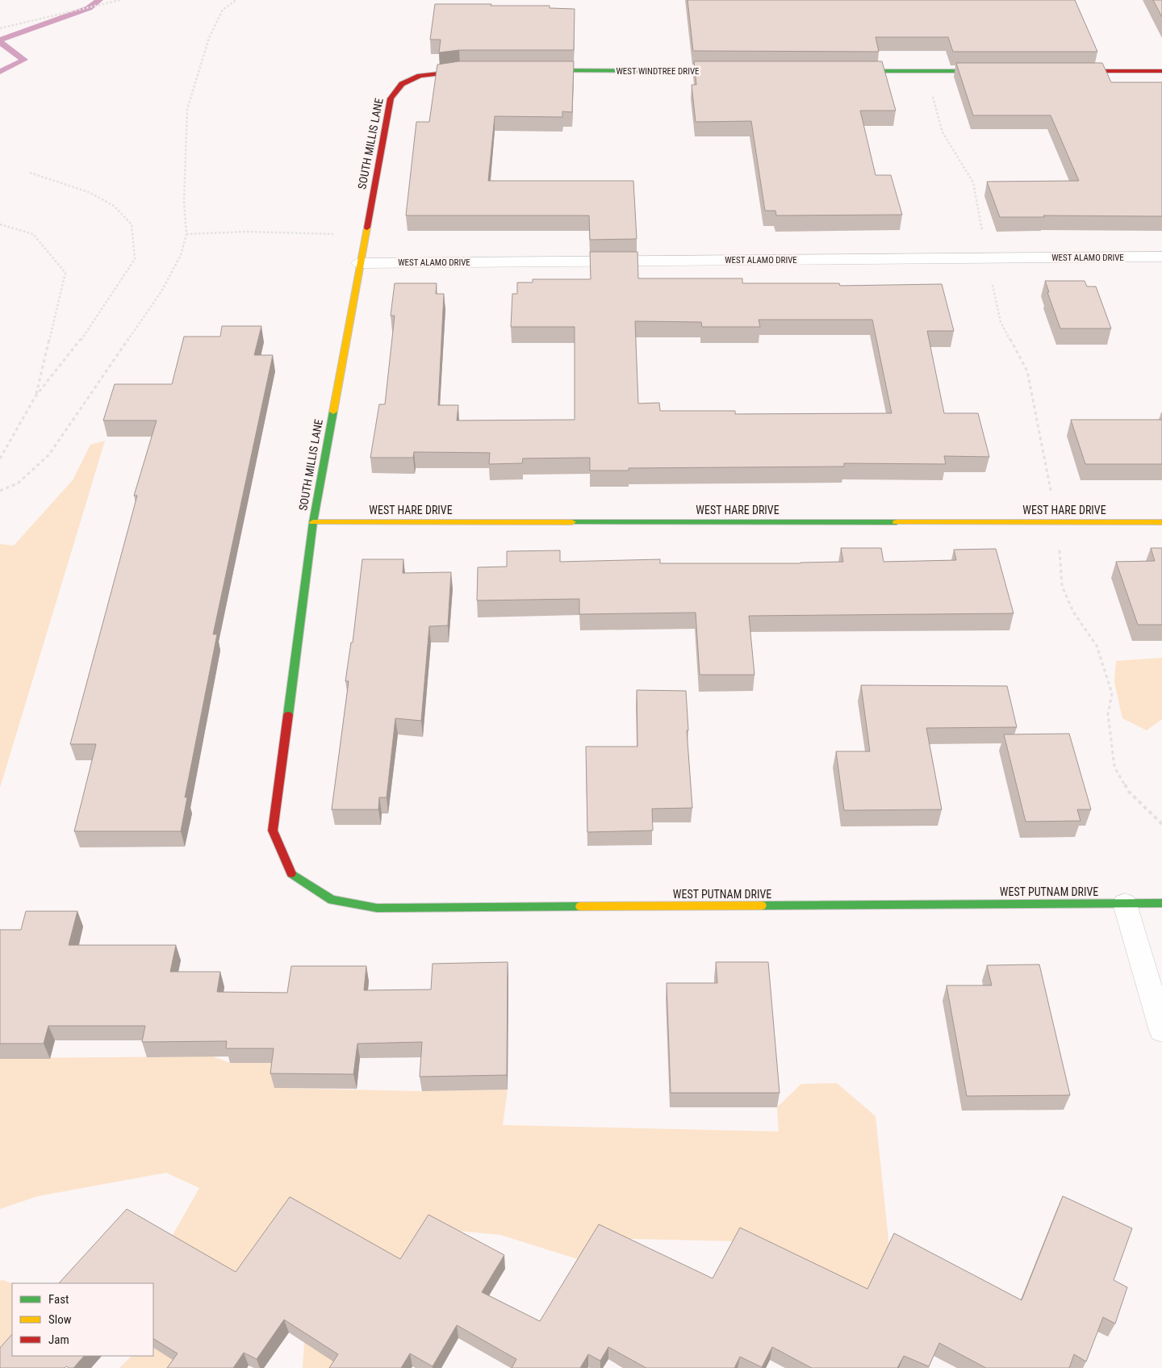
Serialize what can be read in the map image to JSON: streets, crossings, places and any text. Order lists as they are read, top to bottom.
{
  "streets": {
    "street": [
      "WEST WINDTREE DRIVE",
      "SOUTH MILLIS LANE",
      "WEST ALAMO DRIVE",
      "WEST HARE DRIVE",
      "WEST PUTNAM DRIVE"
    ]
  },
  "crossings": [
    ["SOUTH MILLIS LANE", "WEST ALAMO DRIVE"],
    ["SOUTH MILLIS LANE", "WEST HARE DRIVE"],
    ["SOUTH MILLIS LANE", "WEST PUTNAM DRIVE"]
  ],
  "legend": ["Fast", "Slow", "Jam"]
}
